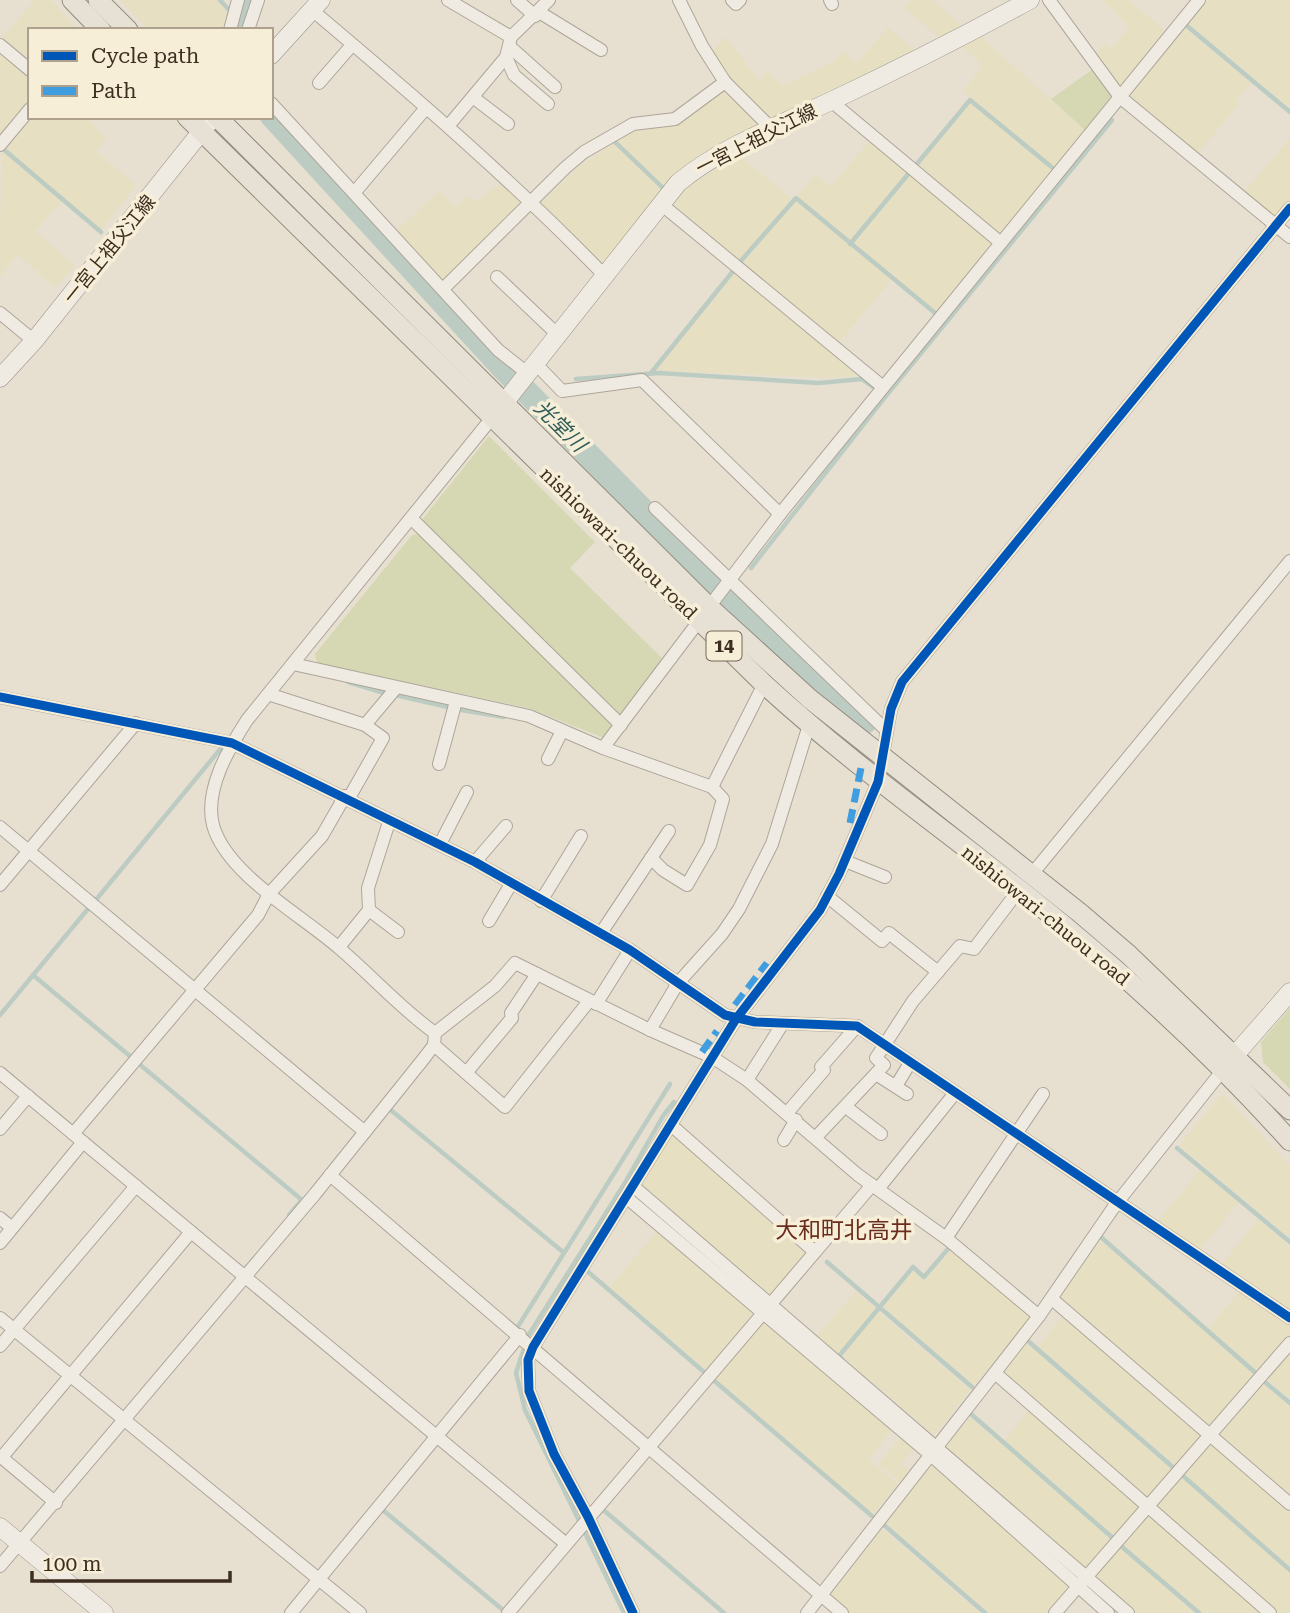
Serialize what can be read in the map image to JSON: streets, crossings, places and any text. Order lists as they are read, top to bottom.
{
  "streets": {
    "main road": ["一宮上祖父江線", "nishiowari-chuou road", "14"]
  },
  "crossings": [
    ["一宮上祖父江線", "nishiowari-chuou road"]
  ],
  "districts": ["大和町北高井"],
  "water": ["光堂川"],
  "legend": ["Cycle path", "Path"],
  "scale_bar": "100 m"
}
